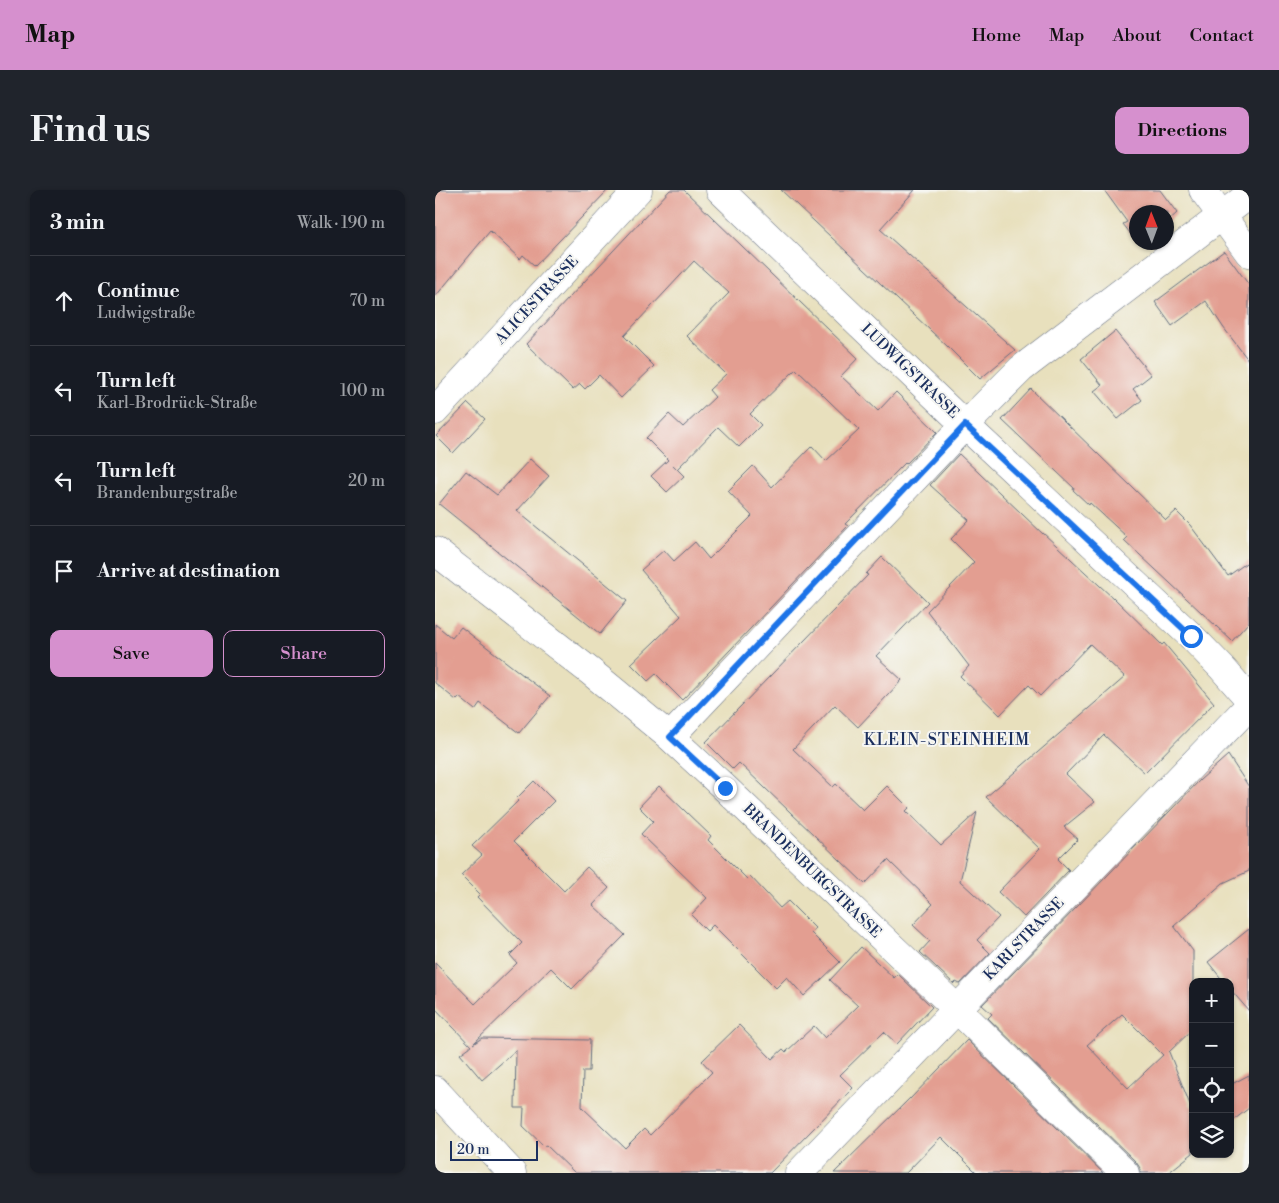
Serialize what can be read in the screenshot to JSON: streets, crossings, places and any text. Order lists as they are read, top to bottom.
{
  "streets": {
    "street": [
      "ALICESTRASSE",
      "LUDWIGSTRASSE",
      "BRANDENBURGSTRASSE",
      "KARLSTRASSE"
    ]
  },
  "crossings": [
    ["BRANDENBURGSTRASSE", "KARLSTRASSE"]
  ],
  "districts": ["KLEIN-STEINHEIM"],
  "scale_bar": "20 m",
  "north": "top",
  "page": {
    "header": "Map",
    "nav": [
      "Home",
      "Map",
      "About",
      "Contact"
    ],
    "buttons": [
      "Directions",
      ["Save", "Share"]
    ],
    "title": "Find us",
    "heading": ["3 min", "Walk · 190 m"],
    "list": [
      ["Continue", "Ludwigstraße", "70 m"],
      ["Turn left", "Karl-Brodrück-Straße", "100 m"],
      ["Turn left", "Brandenburgstraße", "20 m"],
      "Arrive at destination"
    ],
    "map_buttons": ["+", "−"],
    "scale": "20 m"
  }
}
